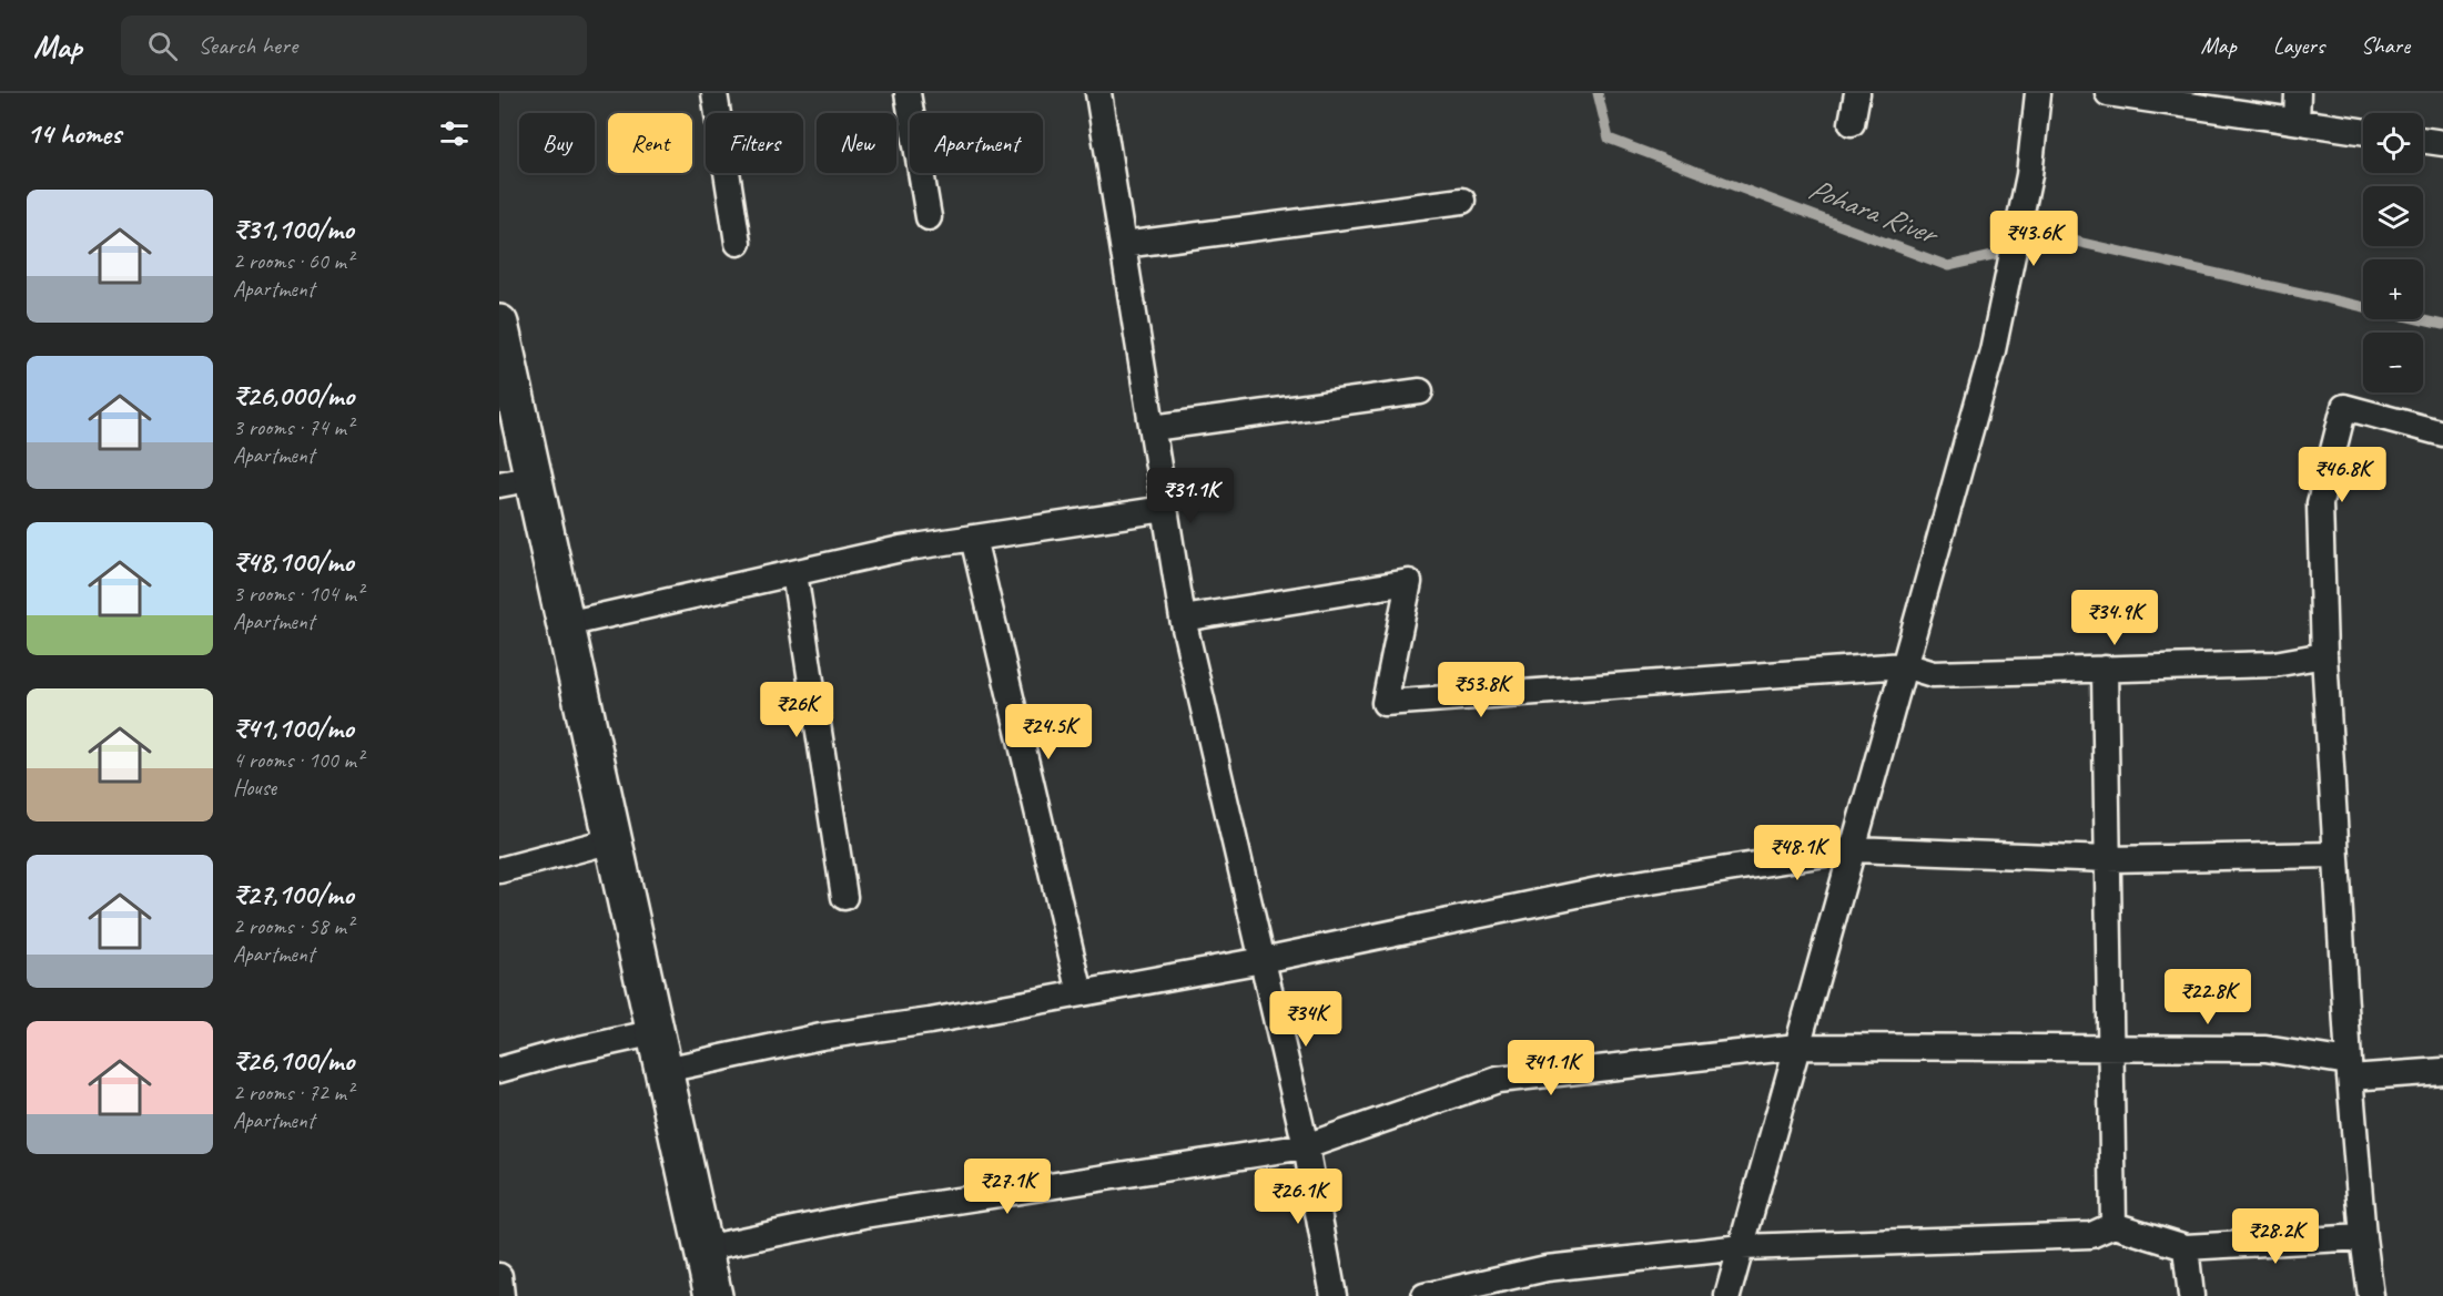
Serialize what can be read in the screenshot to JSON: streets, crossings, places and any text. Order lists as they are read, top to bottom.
{
  "water": ["Pohara River"],
  "page": {
    "header": "Map",
    "search": "Search here",
    "nav": ["Map", "Layers", "Share"],
    "heading": "14 homes",
    "map_buttons": ["+", "−"],
    "chip": [
      "Buy",
      "Rent",
      "Filters",
      "New",
      "Apartment"
    ],
    "list": [
      {
        "name": "₹31,100/mo",
        "note": "2 rooms · 60 m² · Apartment"
      },
      {
        "name": "₹26,000/mo",
        "note": "3 rooms · 74 m² · Apartment"
      },
      {
        "name": "₹48,100/mo",
        "note": "3 rooms · 104 m² · Apartment"
      },
      {
        "name": "₹41,100/mo",
        "note": "4 rooms · 100 m² · House"
      },
      {
        "name": "₹27,100/mo",
        "note": "2 rooms · 58 m² · Apartment"
      },
      {
        "name": "₹26,100/mo",
        "note": "2 rooms · 72 m² · Apartment"
      }
    ],
    "price": [
      "₹43.6K",
      "₹46.8K",
      "₹31.1K",
      "₹34.9K",
      "₹53.8K",
      "₹26K",
      "₹24.5K",
      "₹48.1K",
      "₹22.8K",
      "₹34K",
      "₹41.1K",
      "₹27.1K",
      "₹26.1K",
      "₹28.2K"
    ]
  }
}
